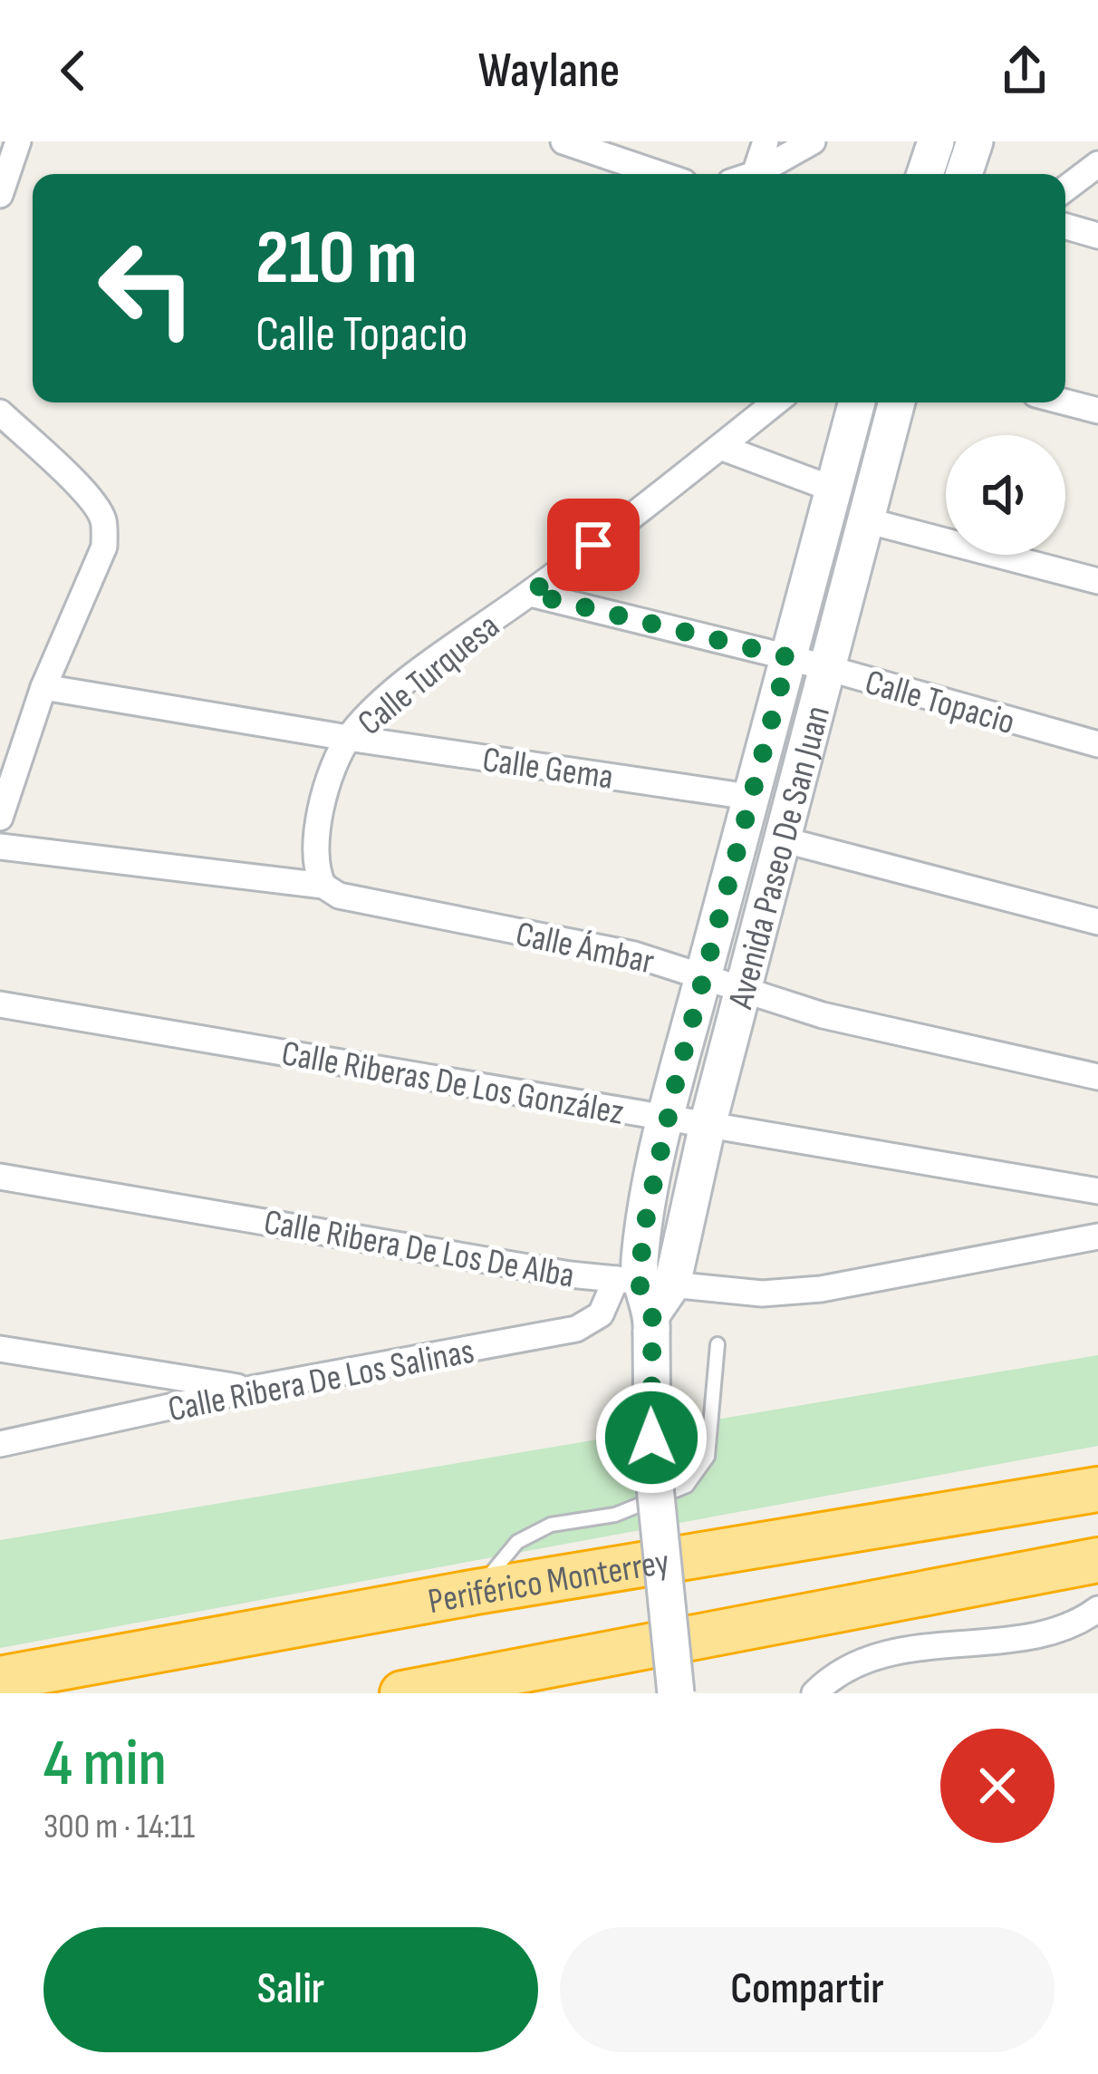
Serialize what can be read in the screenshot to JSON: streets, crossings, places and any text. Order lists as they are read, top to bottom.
{
  "streets": {
    "highway": ["Periférico Monterrey"],
    "street": [
      "Calle Turquesa",
      "Calle Topacio",
      "Calle Gema",
      "Avenida Paseo De San Juan",
      "Calle Ámbar",
      "Calle Riberas De Los González",
      "Calle Ribera De Los De Alba",
      "Calle Ribera De Los Salinas"
    ]
  },
  "crossings": [
    ["Calle Turquesa", "Calle Topacio"],
    ["Calle Turquesa", "Calle Gema"],
    ["Calle Turquesa", "Calle Ámbar"],
    ["Calle Topacio", "Avenida Paseo De San Juan"],
    ["Calle Gema", "Avenida Paseo De San Juan"],
    ["Avenida Paseo De San Juan", "Calle Ámbar"],
    ["Avenida Paseo De San Juan", "Calle Riberas De Los González"],
    ["Avenida Paseo De San Juan", "Calle Ribera De Los De Alba"],
    ["Avenida Paseo De San Juan", "Calle Ribera De Los Salinas"],
    ["Calle Ribera De Los De Alba", "Calle Ribera De Los Salinas"]
  ],
  "page": {
    "header": "Waylane",
    "turn": ["210 m", "Calle Topacio"],
    "heading": ["4 min", "300 m · 14:11"],
    "buttons": ["Salir", "Compartir"]
  }
}
